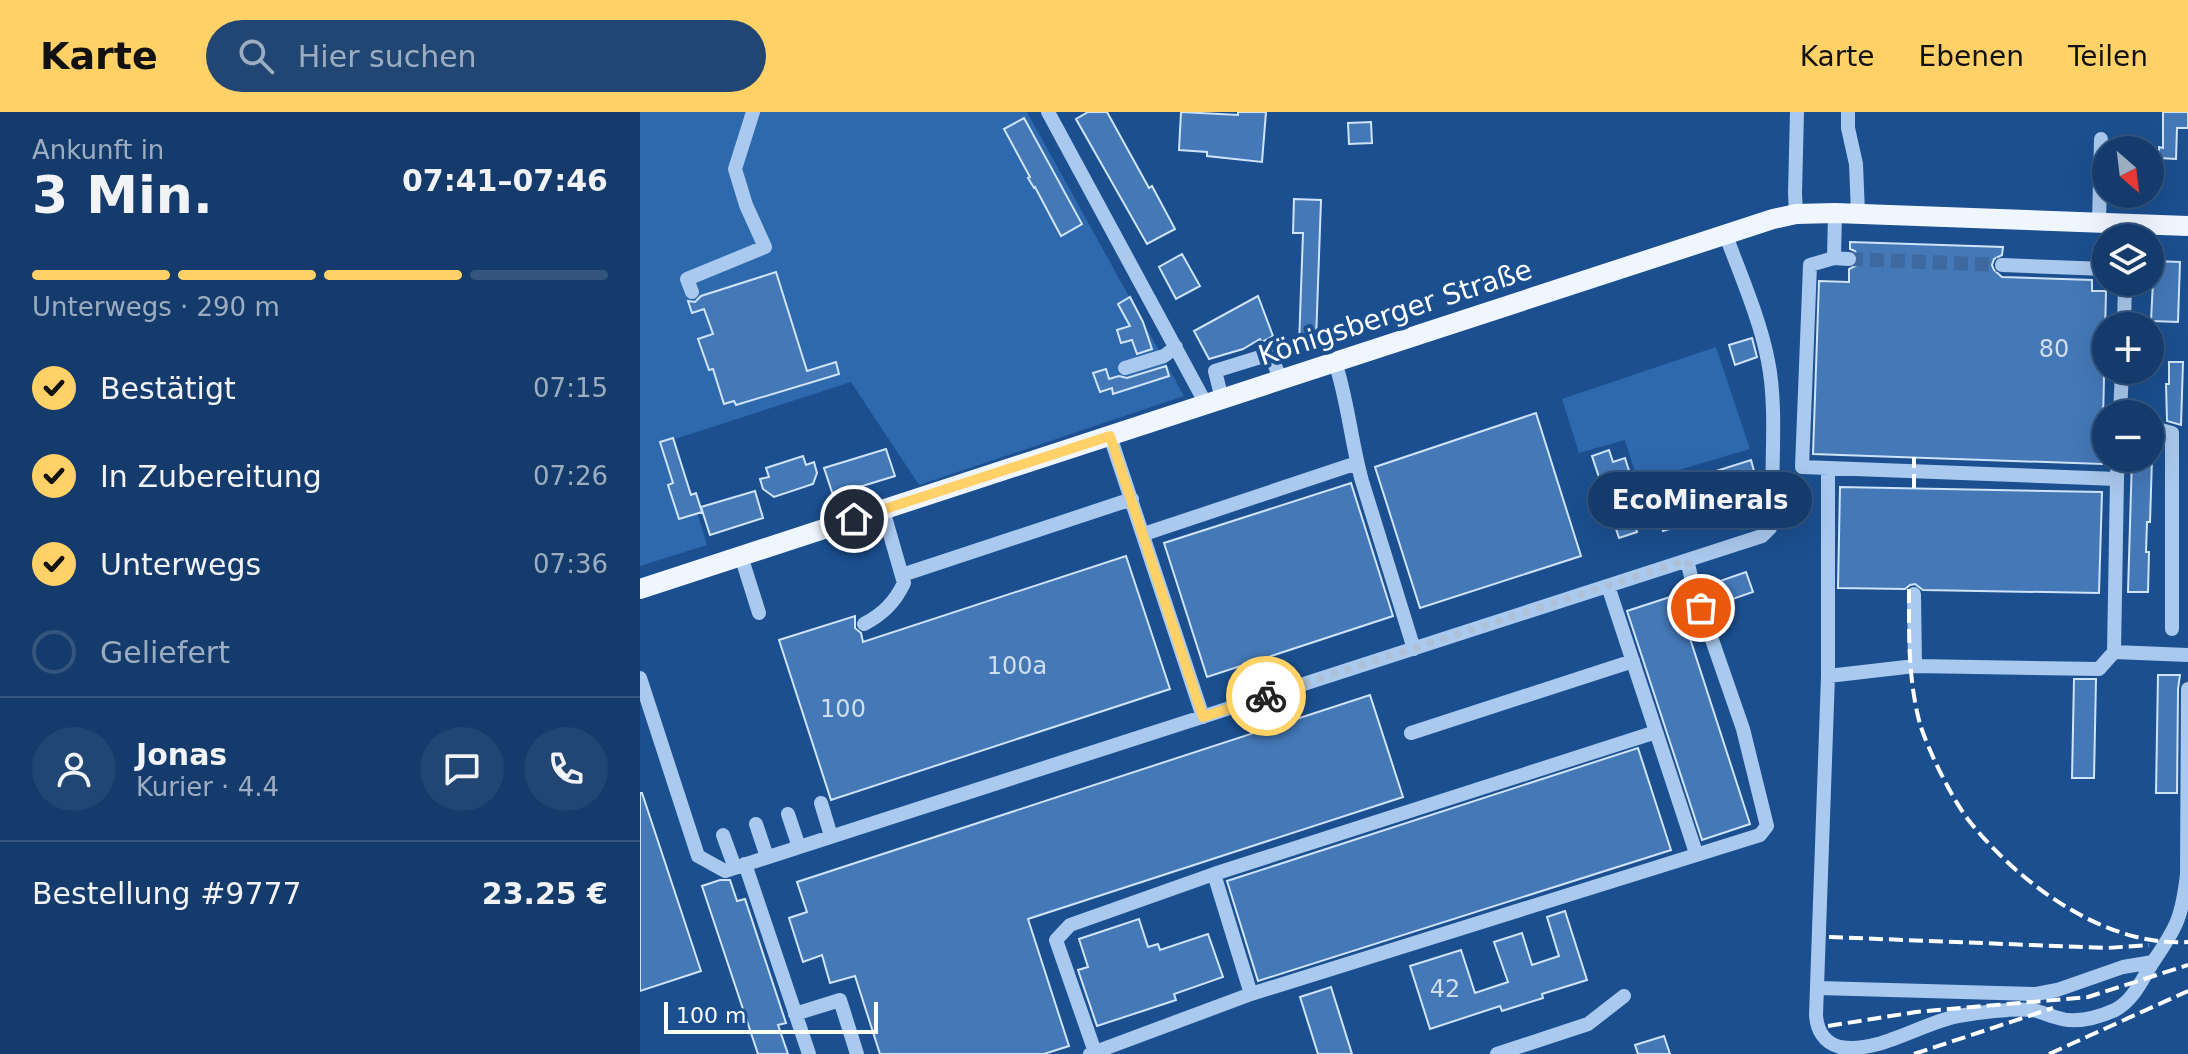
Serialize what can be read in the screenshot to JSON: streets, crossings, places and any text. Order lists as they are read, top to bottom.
{
  "streets": {
    "main road": ["Königsberger Straße"]
  },
  "places": ["EcoMinerals"],
  "house_numbers": [
    "80",
    "100a",
    "100",
    "42"
  ],
  "scale_bar": "100 m",
  "north": "bottom right",
  "page": {
    "header": "Karte",
    "search": "Hier suchen",
    "nav": ["Karte", "Ebenen", "Teilen"],
    "heading": ["3 Min.", "Ankunft in", "07:41–07:46"],
    "panel": [
      "Jonas",
      "Kurier · 4.4",
      "Bestellung #9777",
      "23.25 €"
    ],
    "map_buttons": ["+", "−"],
    "bar": "Unterwegs · 290 m",
    "list": [
      ["Bestätigt", "07:15"],
      ["In Zubereitung", "07:26"],
      ["Unterwegs", "07:36"],
      "Geliefert"
    ],
    "bubble": "EcoMinerals",
    "scale": "100 m"
  }
}
